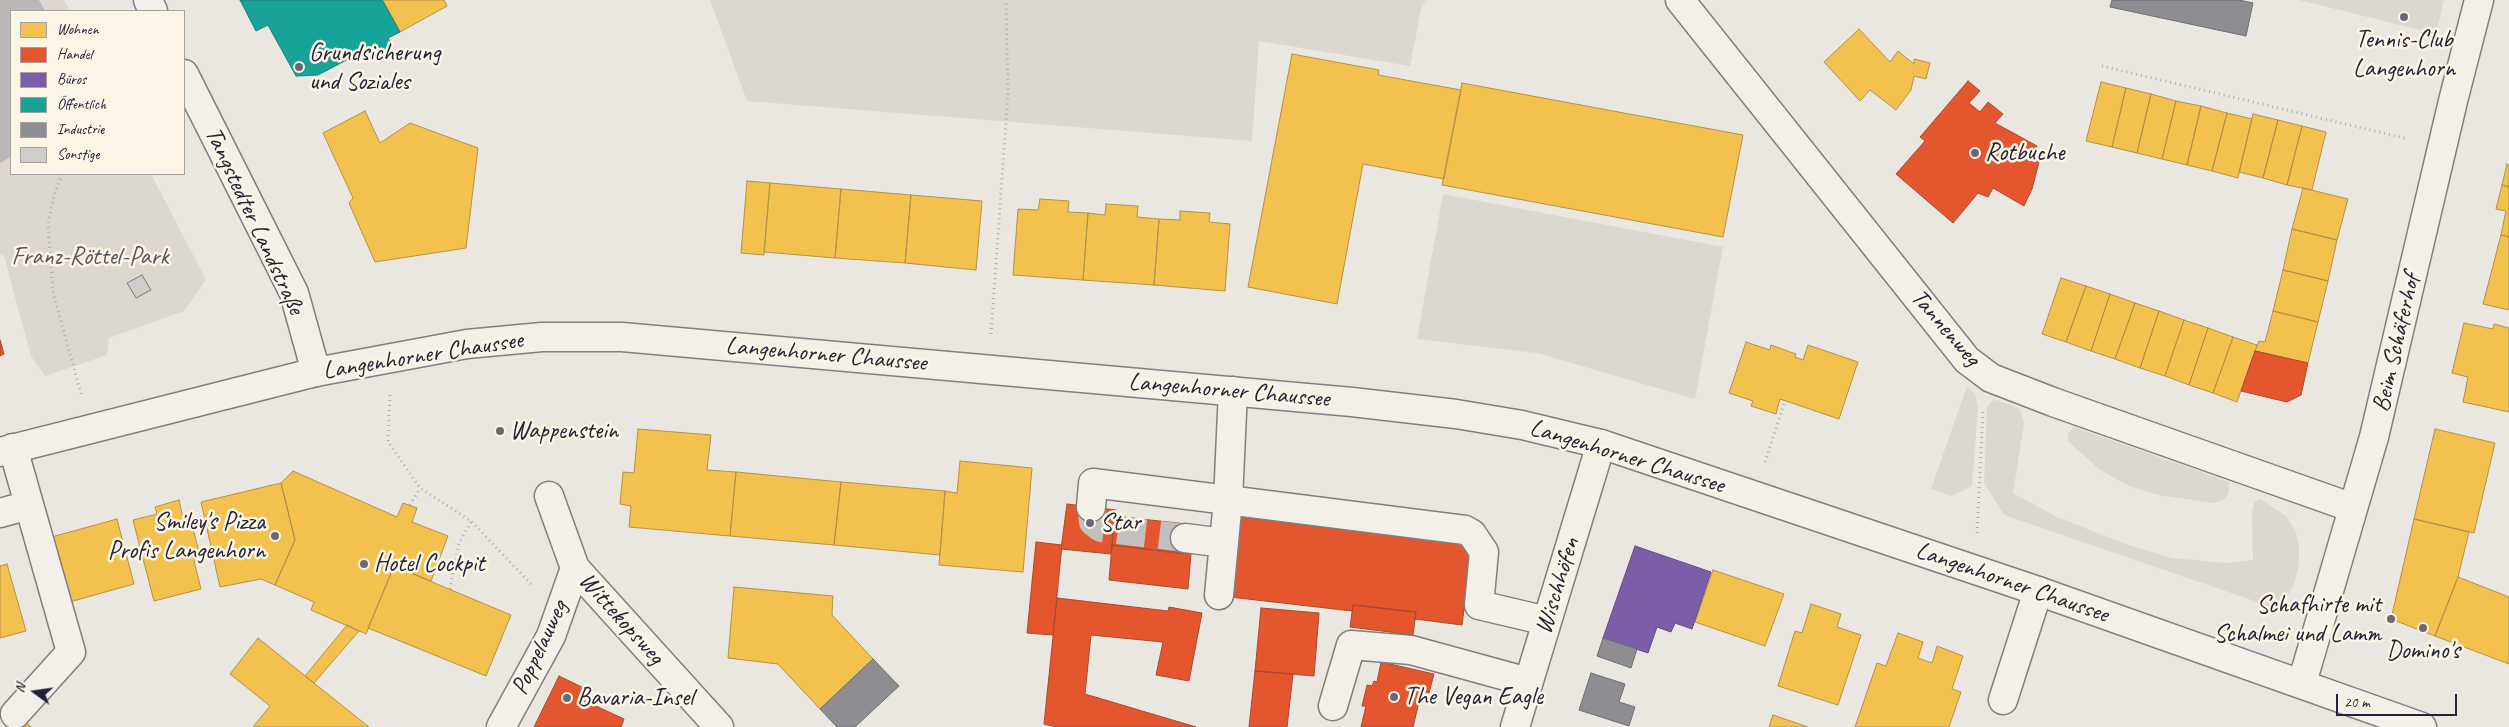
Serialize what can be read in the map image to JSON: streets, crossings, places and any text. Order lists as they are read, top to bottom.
{
  "streets": {
    "street": [
      "Tangstedter Landstraße",
      "Tannenweg",
      "Beim Schäferhof",
      "Langenhorner Chaussee",
      "Wischhöfen",
      "Wittekopsweg",
      "Poppelauweg"
    ]
  },
  "crossings": [
    ["Tangstedter Landstraße", "Langenhorner Chaussee"],
    ["Tannenweg", "Beim Schäferhof"],
    ["Beim Schäferhof", "Langenhorner Chaussee"],
    ["Langenhorner Chaussee", "Wischhöfen"],
    ["Wittekopsweg", "Poppelauweg"]
  ],
  "parks": ["Franz-Röttel-Park"],
  "places": [
    "Tennis-Club Langenhorn",
    "Grundsicherung und Soziales",
    "Rotbuche",
    "Wappenstein",
    "Star",
    "Smiley's Pizza Profis Langenhorn",
    "Hotel Cockpit",
    "Schafhirte mit Schalmei und Lamm",
    "Domino's",
    "The Vegan Eagle",
    "Bavaria-Insel"
  ],
  "legend": [
    "Wohnen",
    "Handel",
    "Büros",
    "Öffentlich",
    "Industrie",
    "Sonstige"
  ],
  "scale_bar": "20 m",
  "north": "left"
}
